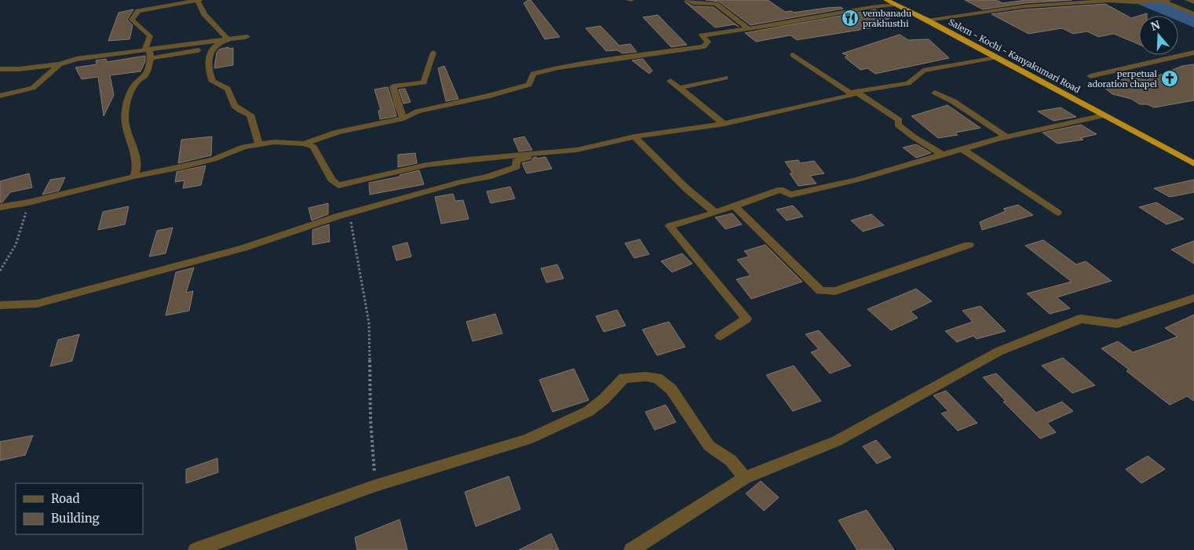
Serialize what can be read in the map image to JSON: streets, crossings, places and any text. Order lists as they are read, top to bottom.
{
  "streets": {
    "highway": ["Salem - Kochi - Kanyakumari Road"]
  },
  "places": {
    "restaurant": ["vembanadu prakhusthi"],
    "church": ["perpetual adoration chapel"]
  },
  "legend": ["Road", "Building"],
  "north": "top"
}
